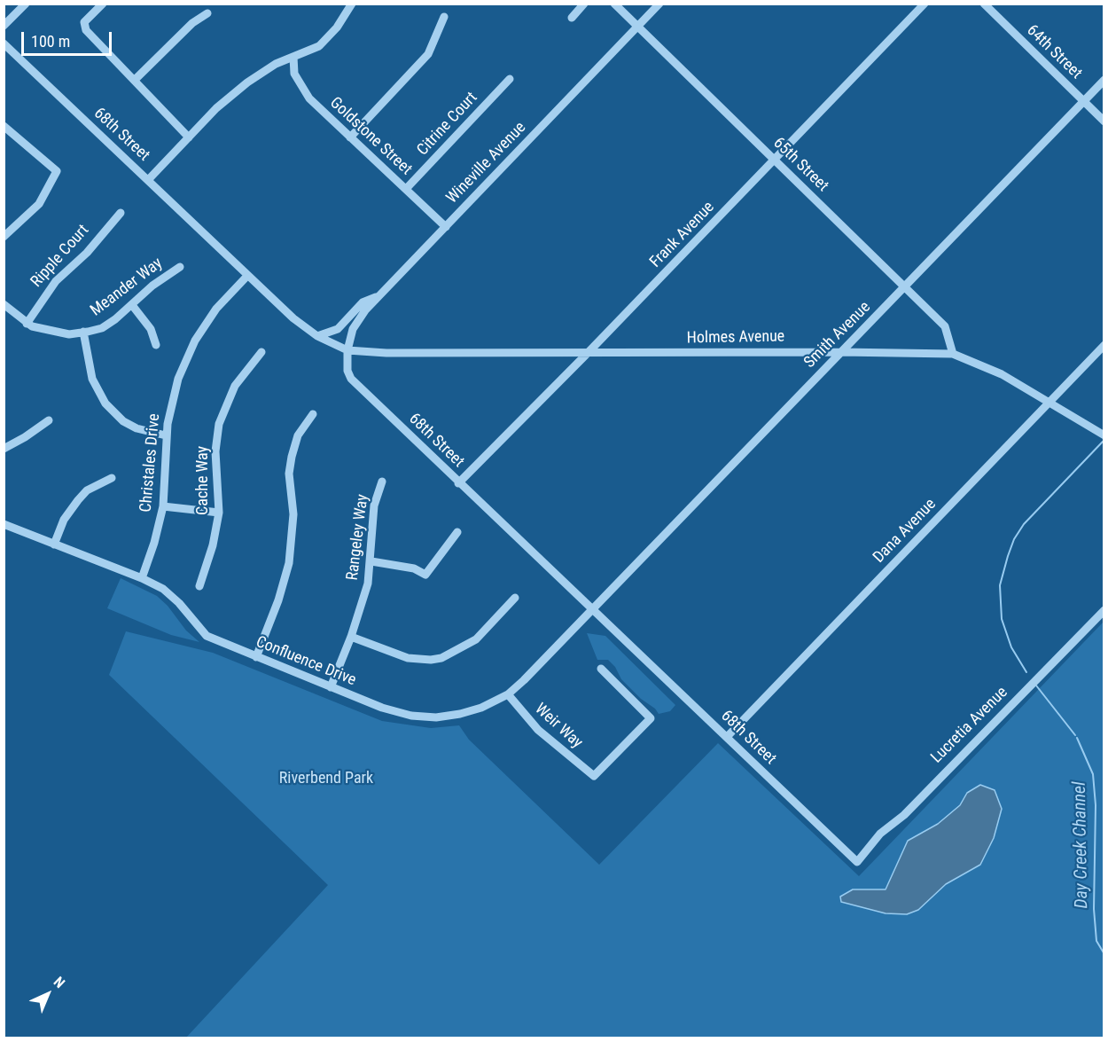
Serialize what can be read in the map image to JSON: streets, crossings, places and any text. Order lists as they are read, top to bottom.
{
  "streets": {
    "street": [
      "64th Street",
      "Citrine Court",
      "68th Street",
      "Goldstone Street",
      "Wineville Avenue",
      "65th Street",
      "Frank Avenue",
      "Ripple Court",
      "Meander Way",
      "Smith Avenue",
      "Holmes Avenue",
      "Christales Drive",
      "Cache Way",
      "Dana Avenue",
      "Rangeley Way",
      "Confluence Drive",
      "Lucretia Avenue",
      "Weir Way"
    ]
  },
  "crossings": [
    ["64th Street", "Smith Avenue"],
    ["Citrine Court", "Goldstone Street"],
    ["68th Street", "Wineville Avenue"],
    ["68th Street", "Frank Avenue"],
    ["68th Street", "Smith Avenue"],
    ["68th Street", "Holmes Avenue"],
    ["68th Street", "Christales Drive"],
    ["68th Street", "Dana Avenue"],
    ["68th Street", "Confluence Drive"],
    ["68th Street", "Lucretia Avenue"],
    ["Goldstone Street", "Wineville Avenue"],
    ["Wineville Avenue", "65th Street"],
    ["Wineville Avenue", "Holmes Avenue"],
    ["65th Street", "Frank Avenue"],
    ["65th Street", "Smith Avenue"],
    ["65th Street", "Holmes Avenue"],
    ["Frank Avenue", "Holmes Avenue"],
    ["Ripple Court", "Meander Way"],
    ["Smith Avenue", "Holmes Avenue"],
    ["Smith Avenue", "Confluence Drive"],
    ["Holmes Avenue", "Dana Avenue"],
    ["Christales Drive", "Confluence Drive"],
    ["Rangeley Way", "Confluence Drive"],
    ["Confluence Drive", "Weir Way"]
  ],
  "water": ["Day Creek Channel"],
  "parks": ["Riverbend Park"],
  "scale_bar": "100 m",
  "north": "top right"
}
